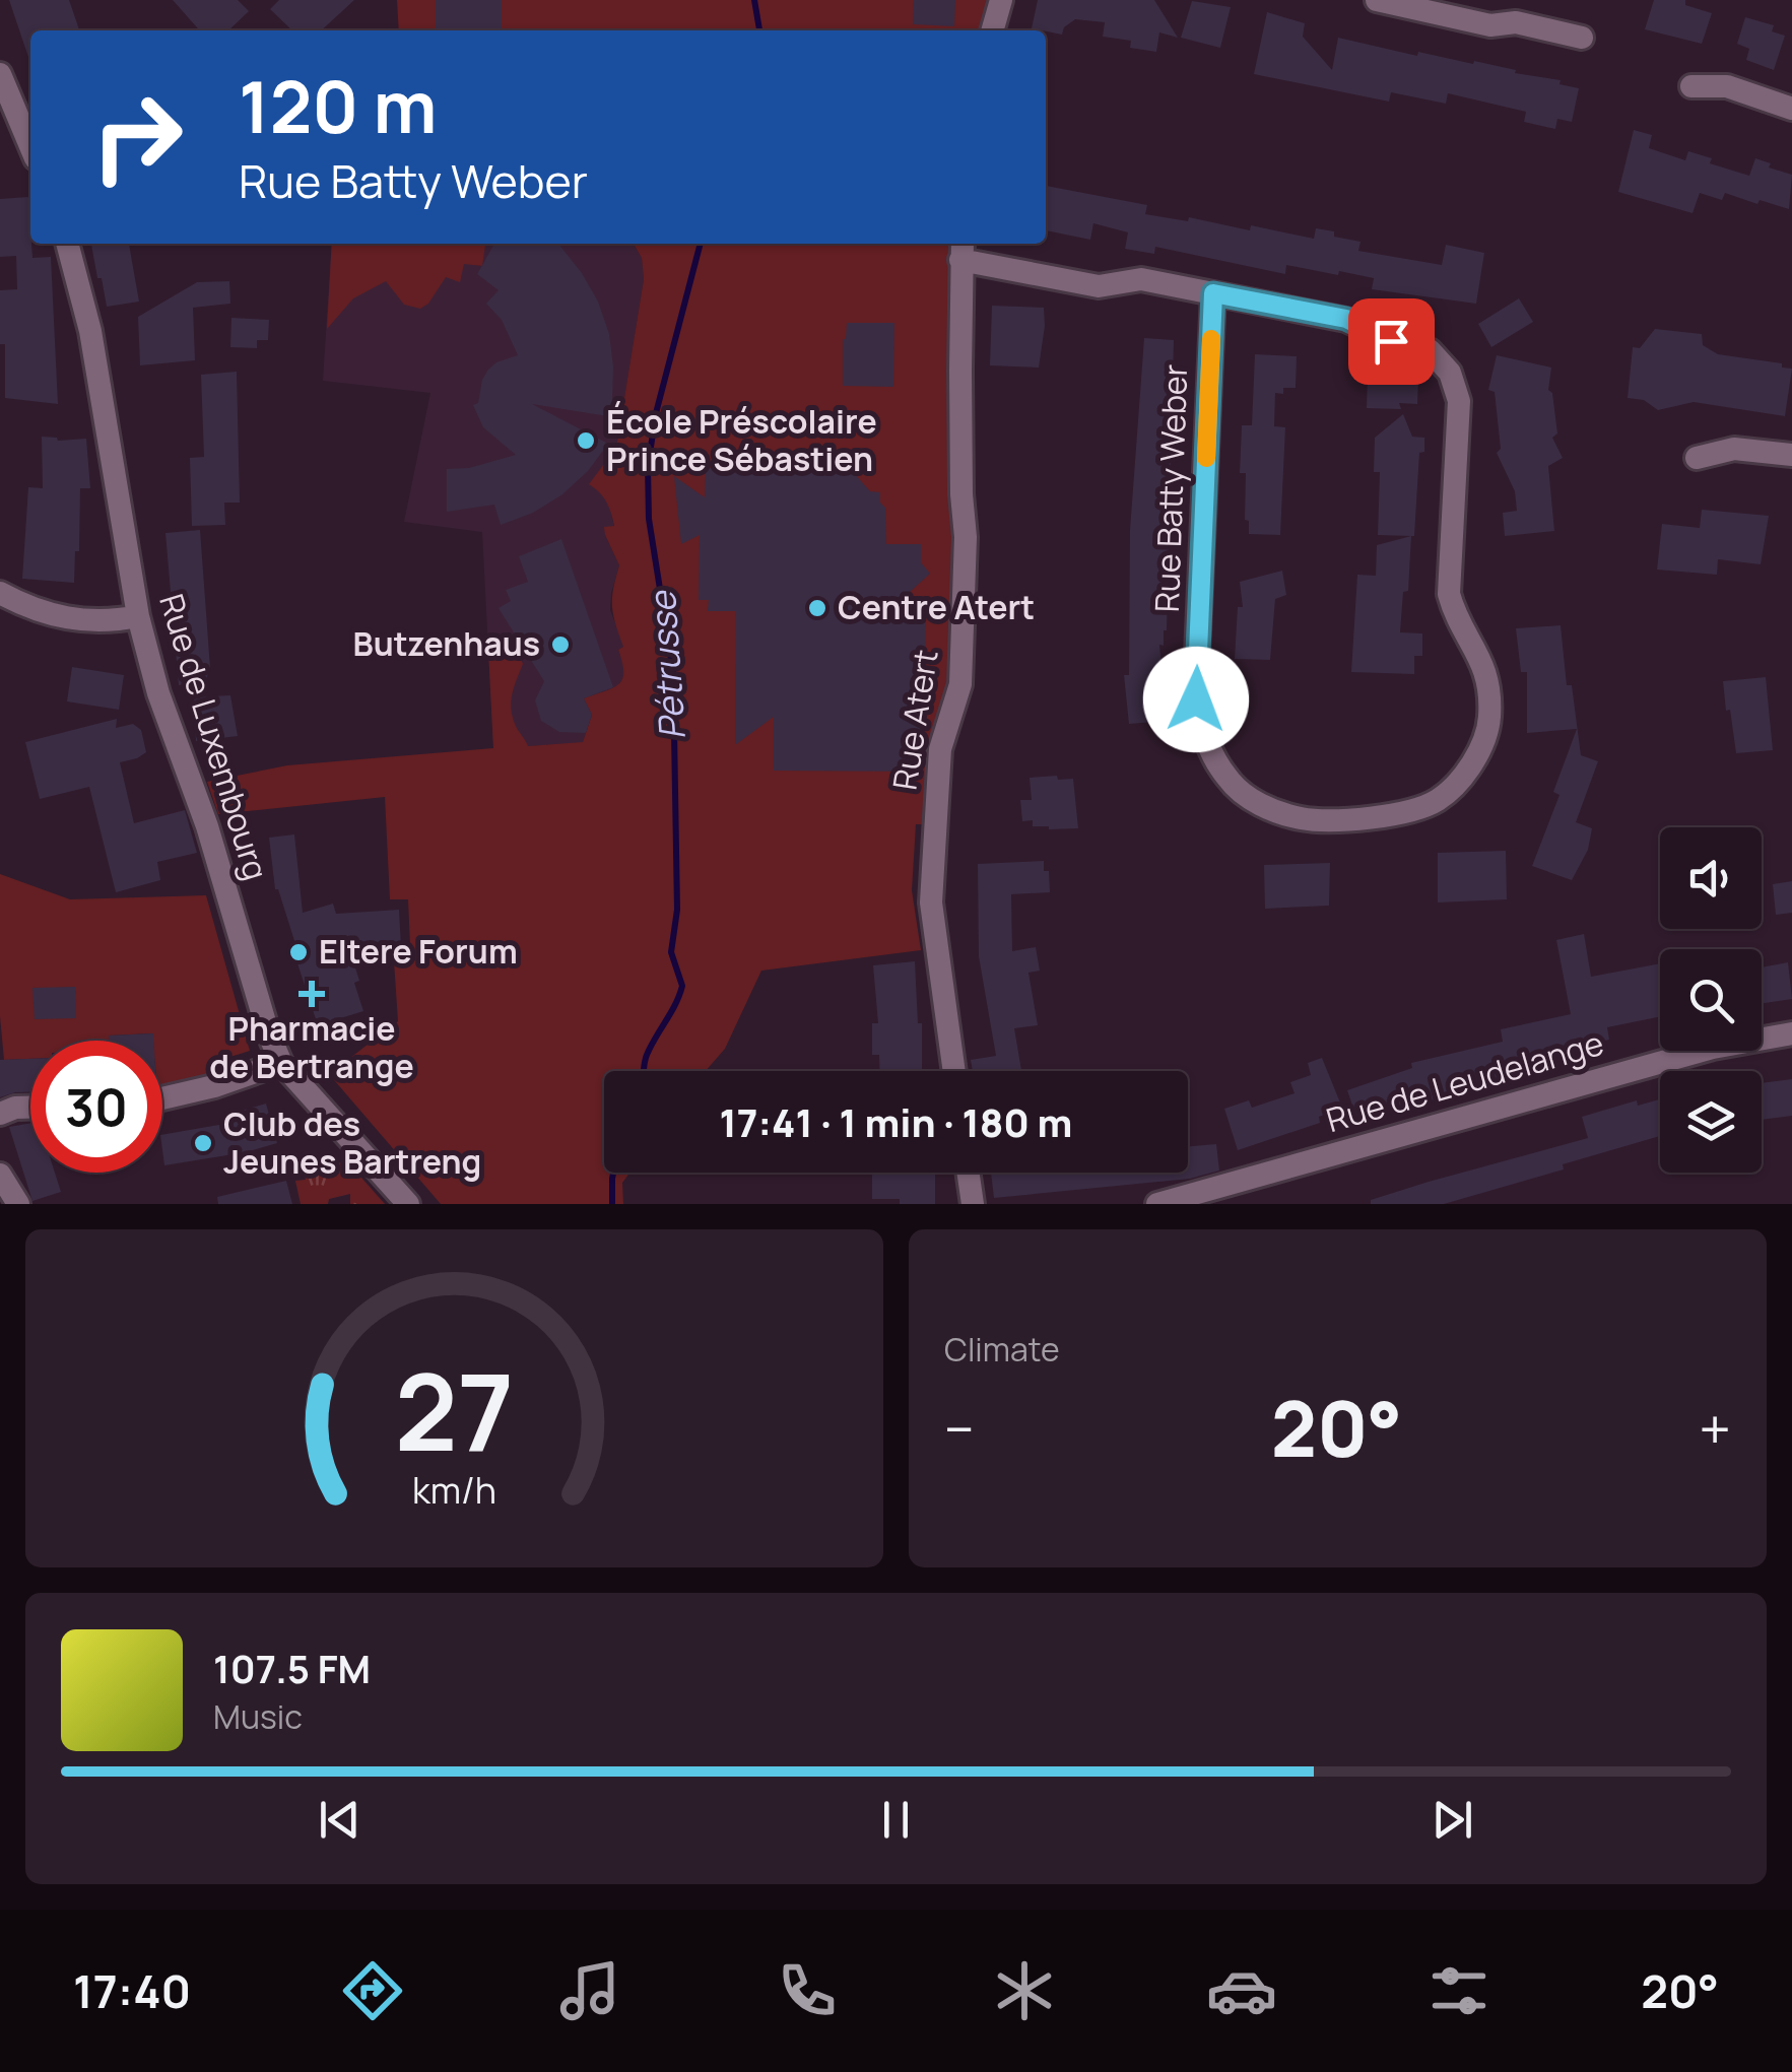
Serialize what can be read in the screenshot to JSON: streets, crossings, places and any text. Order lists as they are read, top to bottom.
{
  "streets": {
    "street": [
      "Rue Batty Weber",
      "Rue Atert",
      "Rue de Luxembourg",
      "Rue de Leudelange"
    ]
  },
  "crossings": [
    ["Rue Batty Weber", "Rue Atert"]
  ],
  "water": ["Pétrusse"],
  "places": {
    "other": [
      "École Préscolaire Prince Sébastien",
      "Centre Atert",
      "Butzenhaus",
      "Eltere Forum",
      "Club des Jeunes Bartreng"
    ],
    "health": ["Pharmacie de Bertrange"]
  },
  "page": {
    "turn": ["120 m", "Rue Batty Weber"],
    "limit": "30",
    "trip": "17:41 · 1 min · 180 m",
    "tile": "Climate",
    "heat": ["−", "20°", "+"],
    "song": ["107.5 FM", "Music"],
    "tabs": ["17:40", "20°"],
    "gauge": ["27", "km/h"]
  }
}
